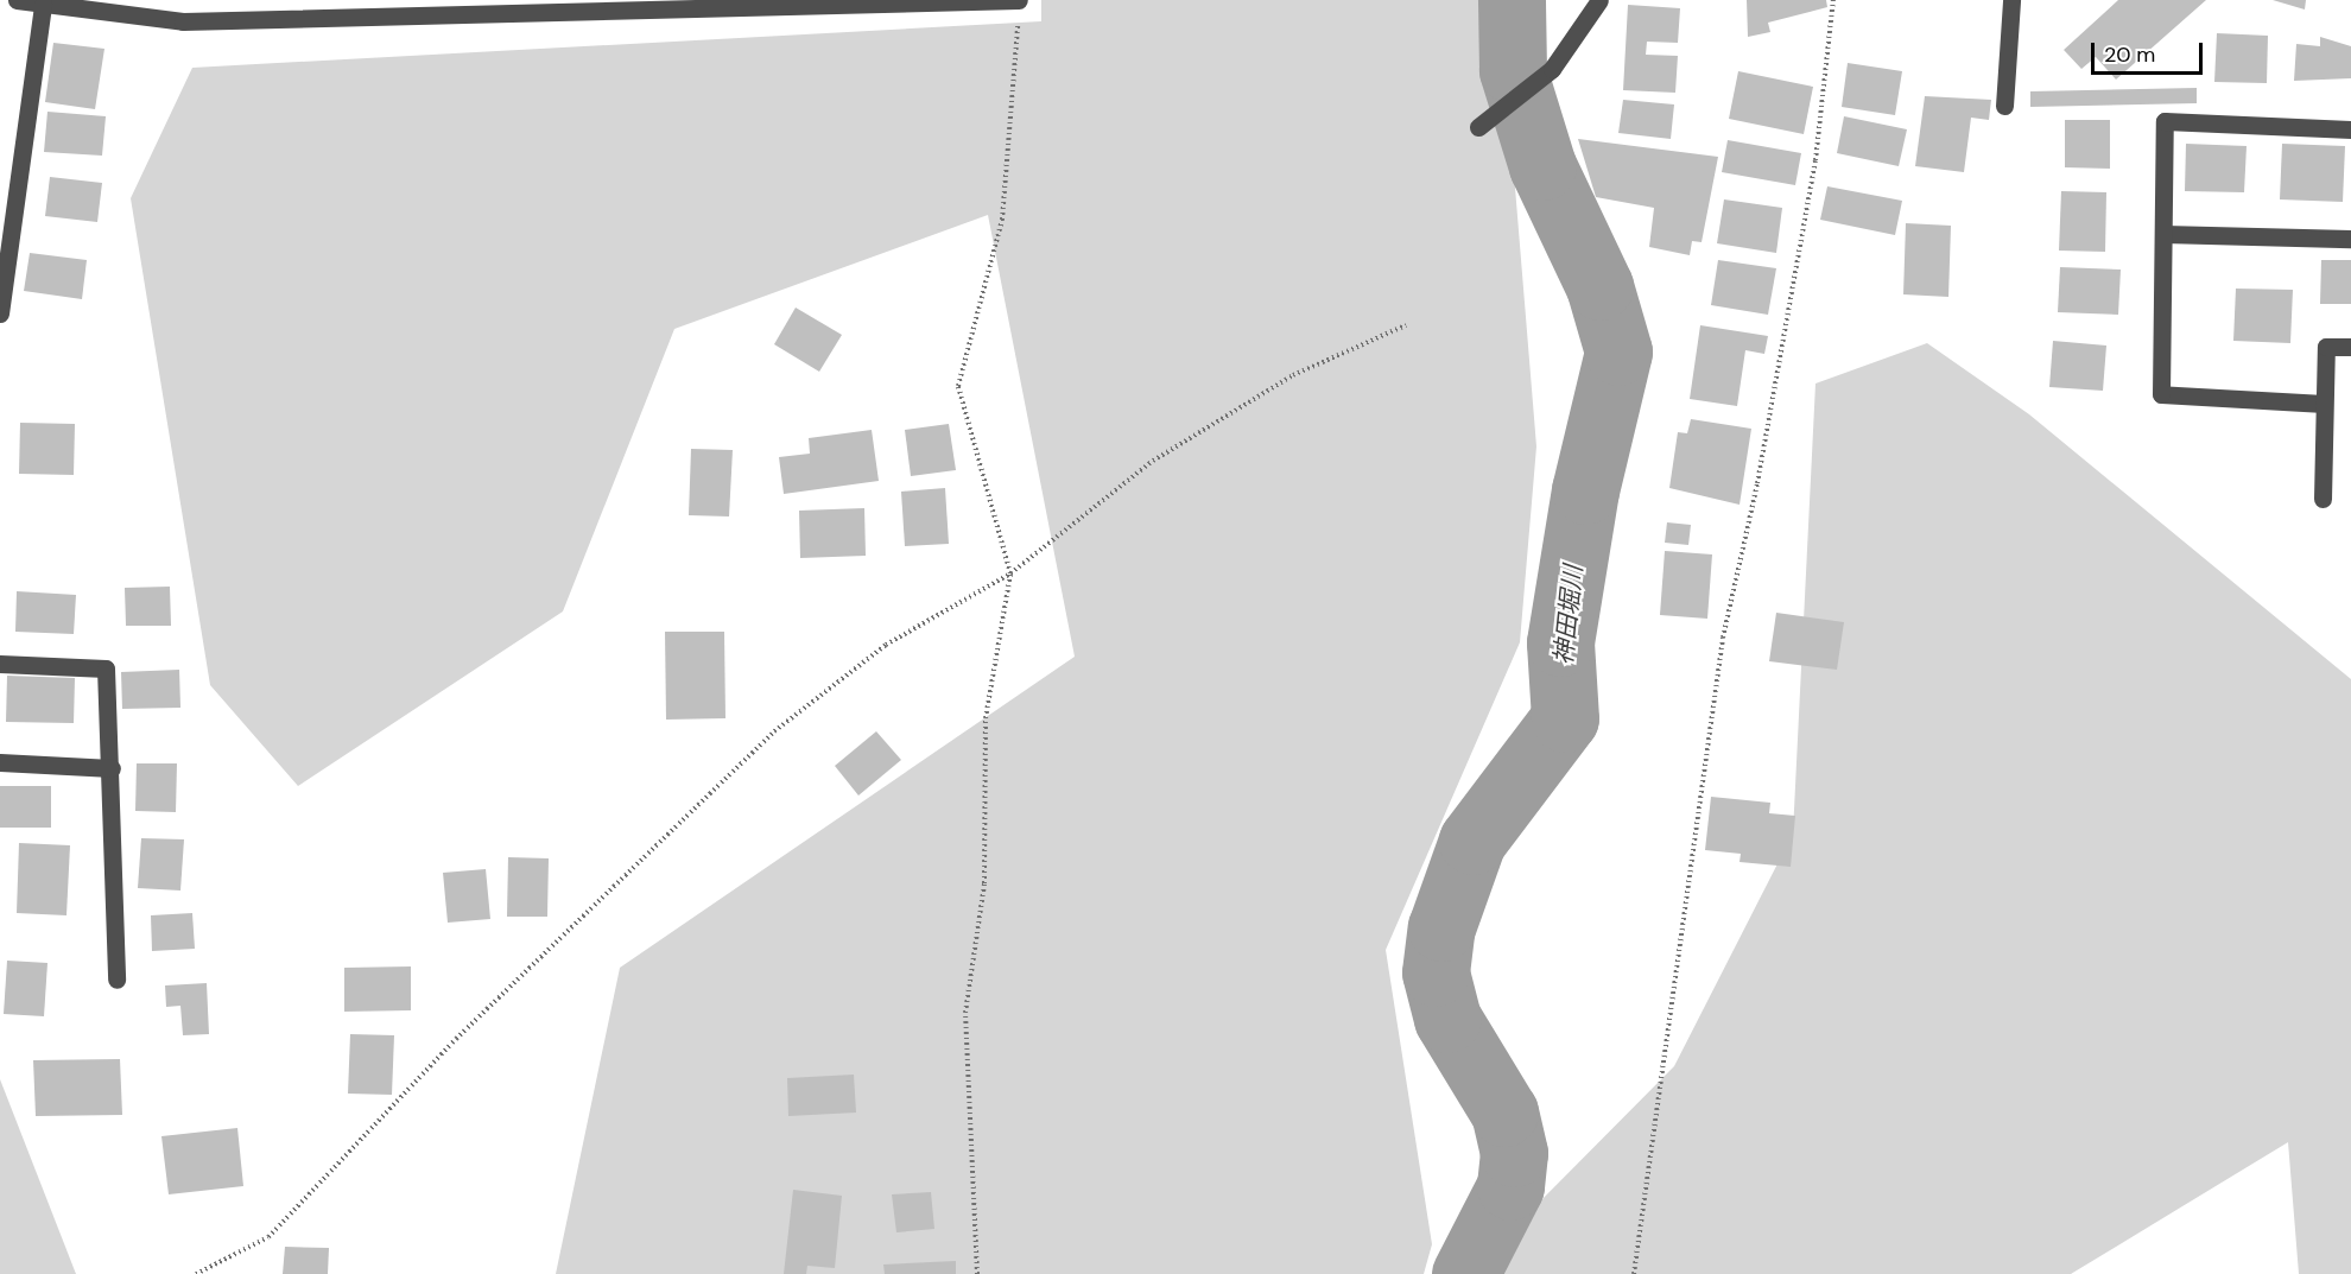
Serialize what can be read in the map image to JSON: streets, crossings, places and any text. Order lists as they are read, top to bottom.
{
  "water": ["神田堀川"],
  "scale_bar": "20 m"
}
